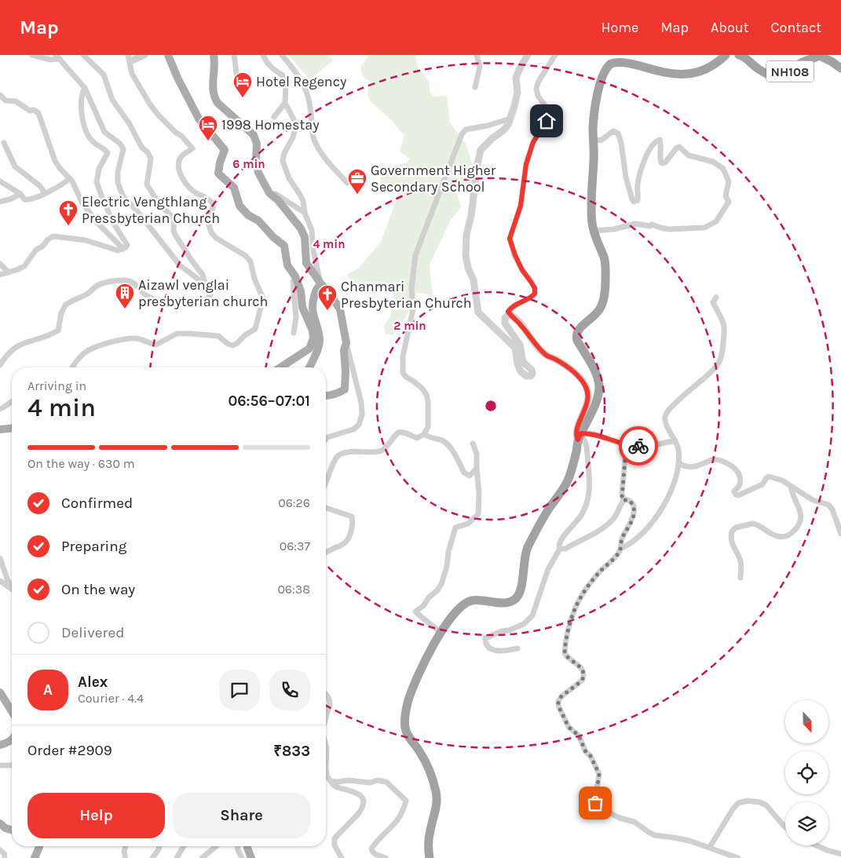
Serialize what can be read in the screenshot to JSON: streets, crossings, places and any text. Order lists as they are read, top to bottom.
{
  "streets": {
    "highway": ["NH108"]
  },
  "places": {
    "hotel": ["Hotel Regency", "1998 Homestay"],
    "office": ["Government Higher Secondary School"],
    "church": ["Electric Vengthlang Pressbyterian Church", "Chanmari Presbyterian Church"],
    "building": ["Aizawl venglai presbyterian church"]
  },
  "north": "bottom",
  "page": {
    "header": "Map",
    "nav": [
      "Home",
      "Map",
      "About",
      "Contact"
    ],
    "heading": ["4 min", "Arriving in", "06:56–07:01"],
    "panel": [
      "Alex",
      "Courier · 4.4",
      "Order #2909",
      "₹833"
    ],
    "bar": "On the way · 630 m",
    "list": [
      ["Confirmed", "06:26"],
      ["Preparing", "06:37"],
      ["On the way", "06:38"],
      "Delivered"
    ],
    "round": "A",
    "buttons": ["Help", "Share"]
  },
  "rings": ["6 min", "4 min", "2 min"]
}
